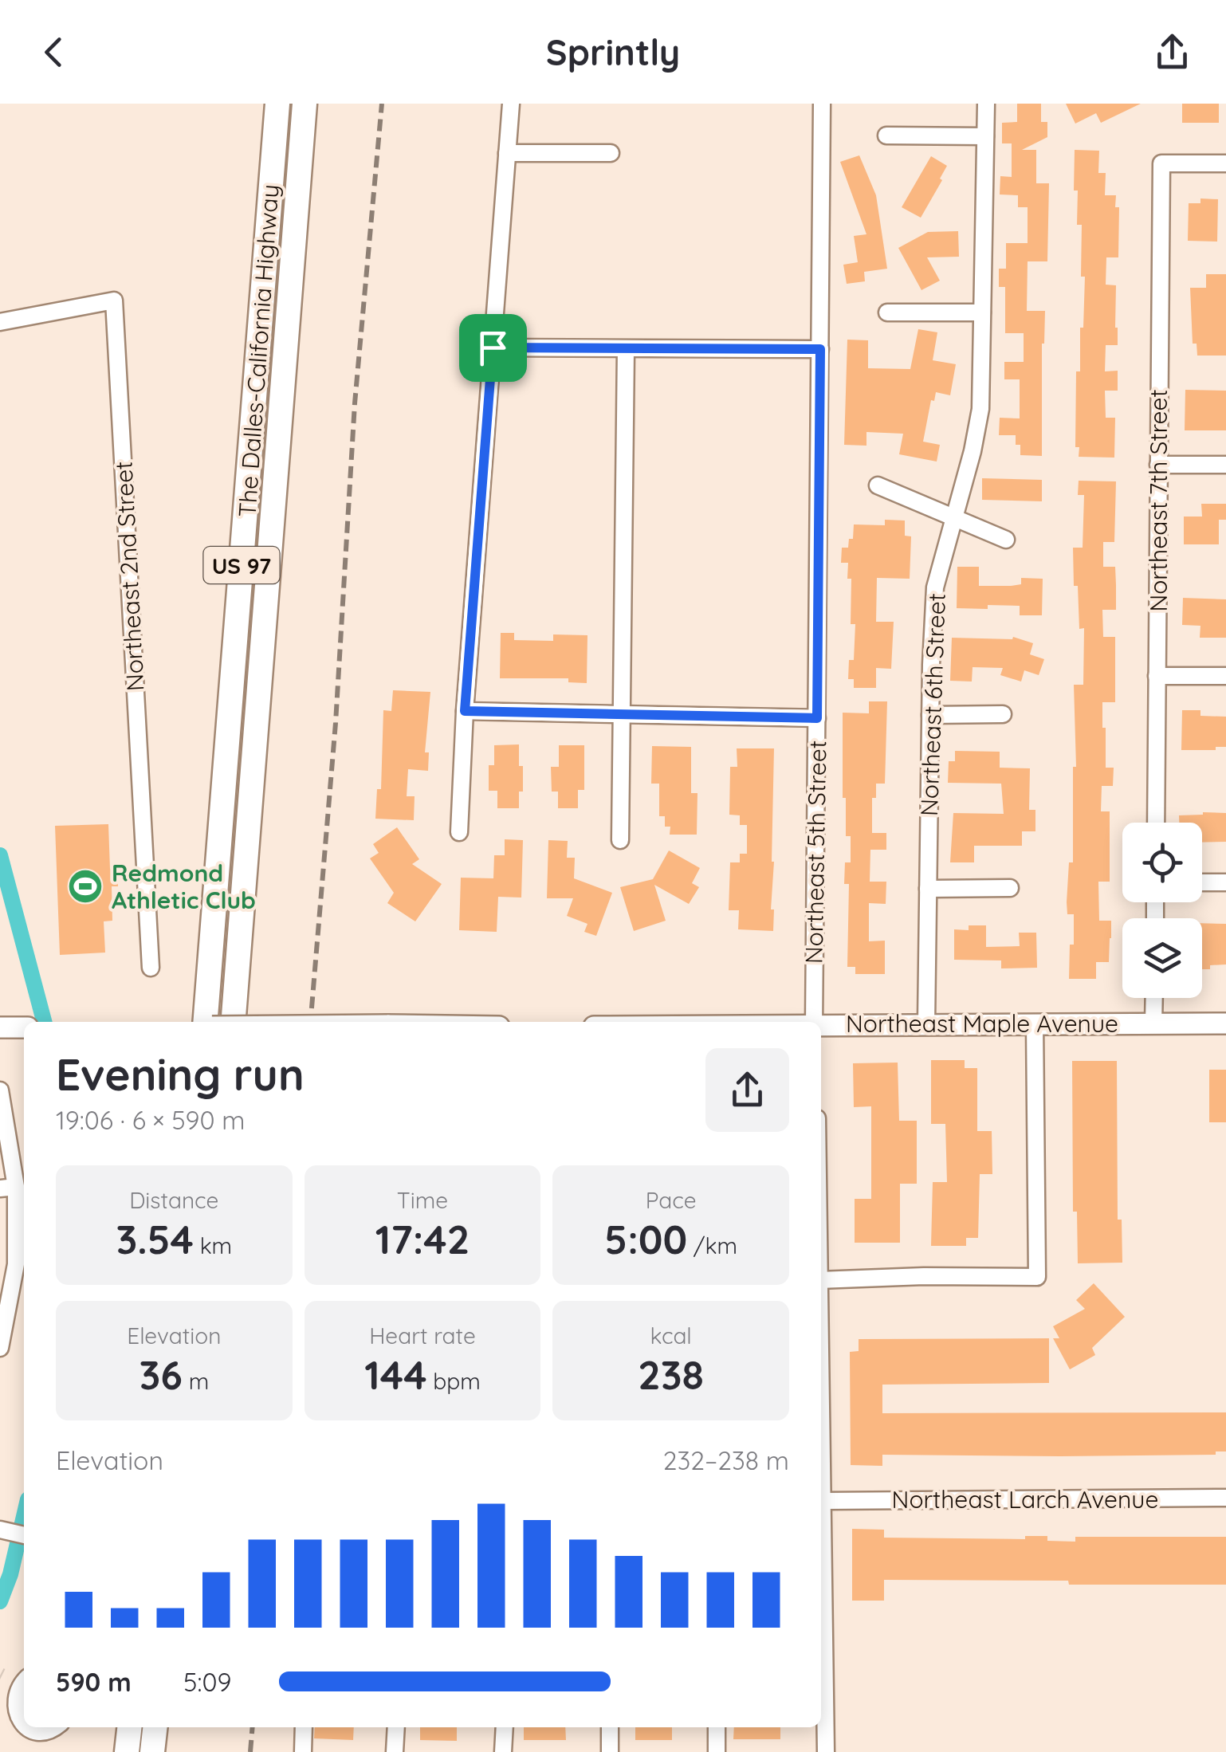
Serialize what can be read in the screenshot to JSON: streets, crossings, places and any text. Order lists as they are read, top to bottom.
{
  "streets": {
    "highway": ["The Dalles-California Highway", "US 97"],
    "main road": ["Northeast Maple Avenue"],
    "street": [
      "Northeast 7th Street",
      "Northeast 2nd Street",
      "Northeast 6th Street",
      "Northeast 5th Street",
      "Northeast Larch Avenue"
    ]
  },
  "crossings": [
    ["Northeast 6th Street", "Northeast Maple Avenue"]
  ],
  "places": {
    "sports": ["Redmond Athletic Club"]
  },
  "page": {
    "header": "Sprintly",
    "heading": ["Evening run", "19:06 · 6 × 590 m"],
    "stats": [
      ["Distance", "3.54 km"],
      ["Time", "17:42"],
      ["Pace", "5:00 /km"],
      ["Elevation", "36 m"],
      ["Heart rate", "144 bpm"],
      ["kcal", "238"]
    ],
    "chart": ["Elevation", "232–238 m"],
    "list": [
      {
        "name": "590 m",
        "note": "5:09"
      }
    ]
  }
}
